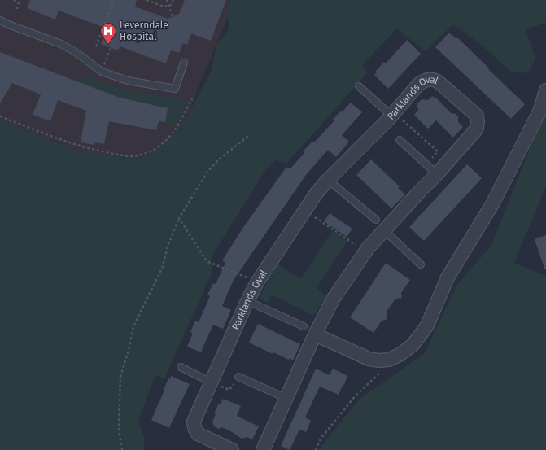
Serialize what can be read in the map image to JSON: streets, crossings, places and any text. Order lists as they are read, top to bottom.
{
  "streets": {
    "street": ["Parklands Oval"]
  },
  "places": {
    "hospital": ["Leverndale Hospital"]
  }
}
